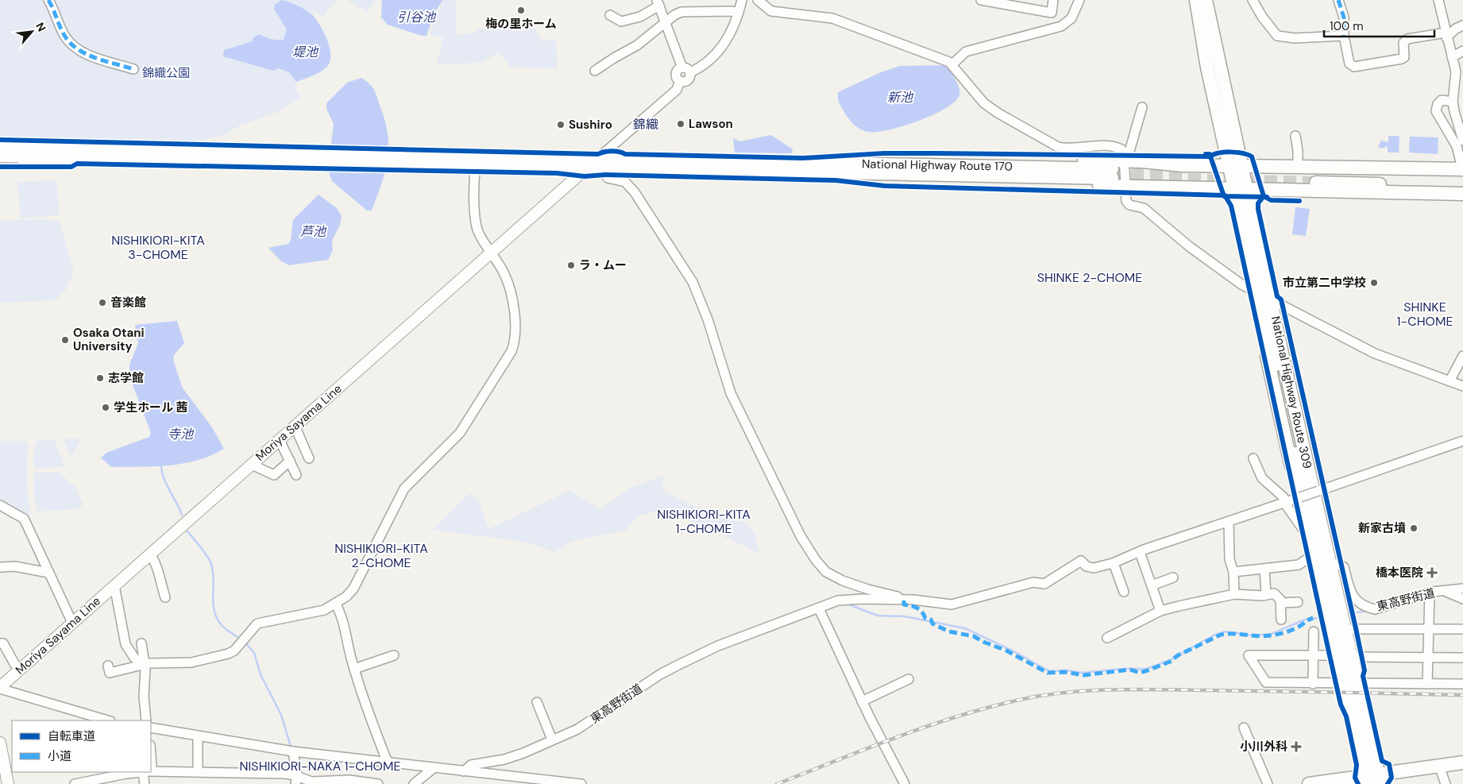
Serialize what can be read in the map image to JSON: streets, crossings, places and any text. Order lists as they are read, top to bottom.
{
  "streets": {
    "highway": ["National Highway Route 170", "National Highway Route 309"],
    "main road": ["Moriya Sayama Line"],
    "street": ["東高野街道"]
  },
  "crossings": [
    ["National Highway Route 170", "Moriya Sayama Line"]
  ],
  "districts": [
    "錦織",
    "NISHIKIORI-KITA 3-CHOME",
    "SHINKE 2-CHOME",
    "SHINKE 1-CHOME",
    "NISHIKIORI-KITA 1-CHOME",
    "NISHIKIORI-KITA 2-CHOME",
    "NISHIKIORI-NAKA 1-CHOME"
  ],
  "water": [
    "引谷池",
    "堤池",
    "新池",
    "芦池",
    "寺池"
  ],
  "parks": ["錦織公園"],
  "places": {
    "other": [
      "梅の里ホーム",
      "Lawson",
      "Sushiro",
      "ラ・ムー",
      "市立第二中学校",
      "音楽館",
      "Osaka Otani University",
      "志学館",
      "学生ホール 茜",
      "新家古墳"
    ],
    "health": ["橋本医院", "小川外科"]
  },
  "legend": ["自転車道", "小道"],
  "scale_bar": "100 m",
  "north": "top right"
}
